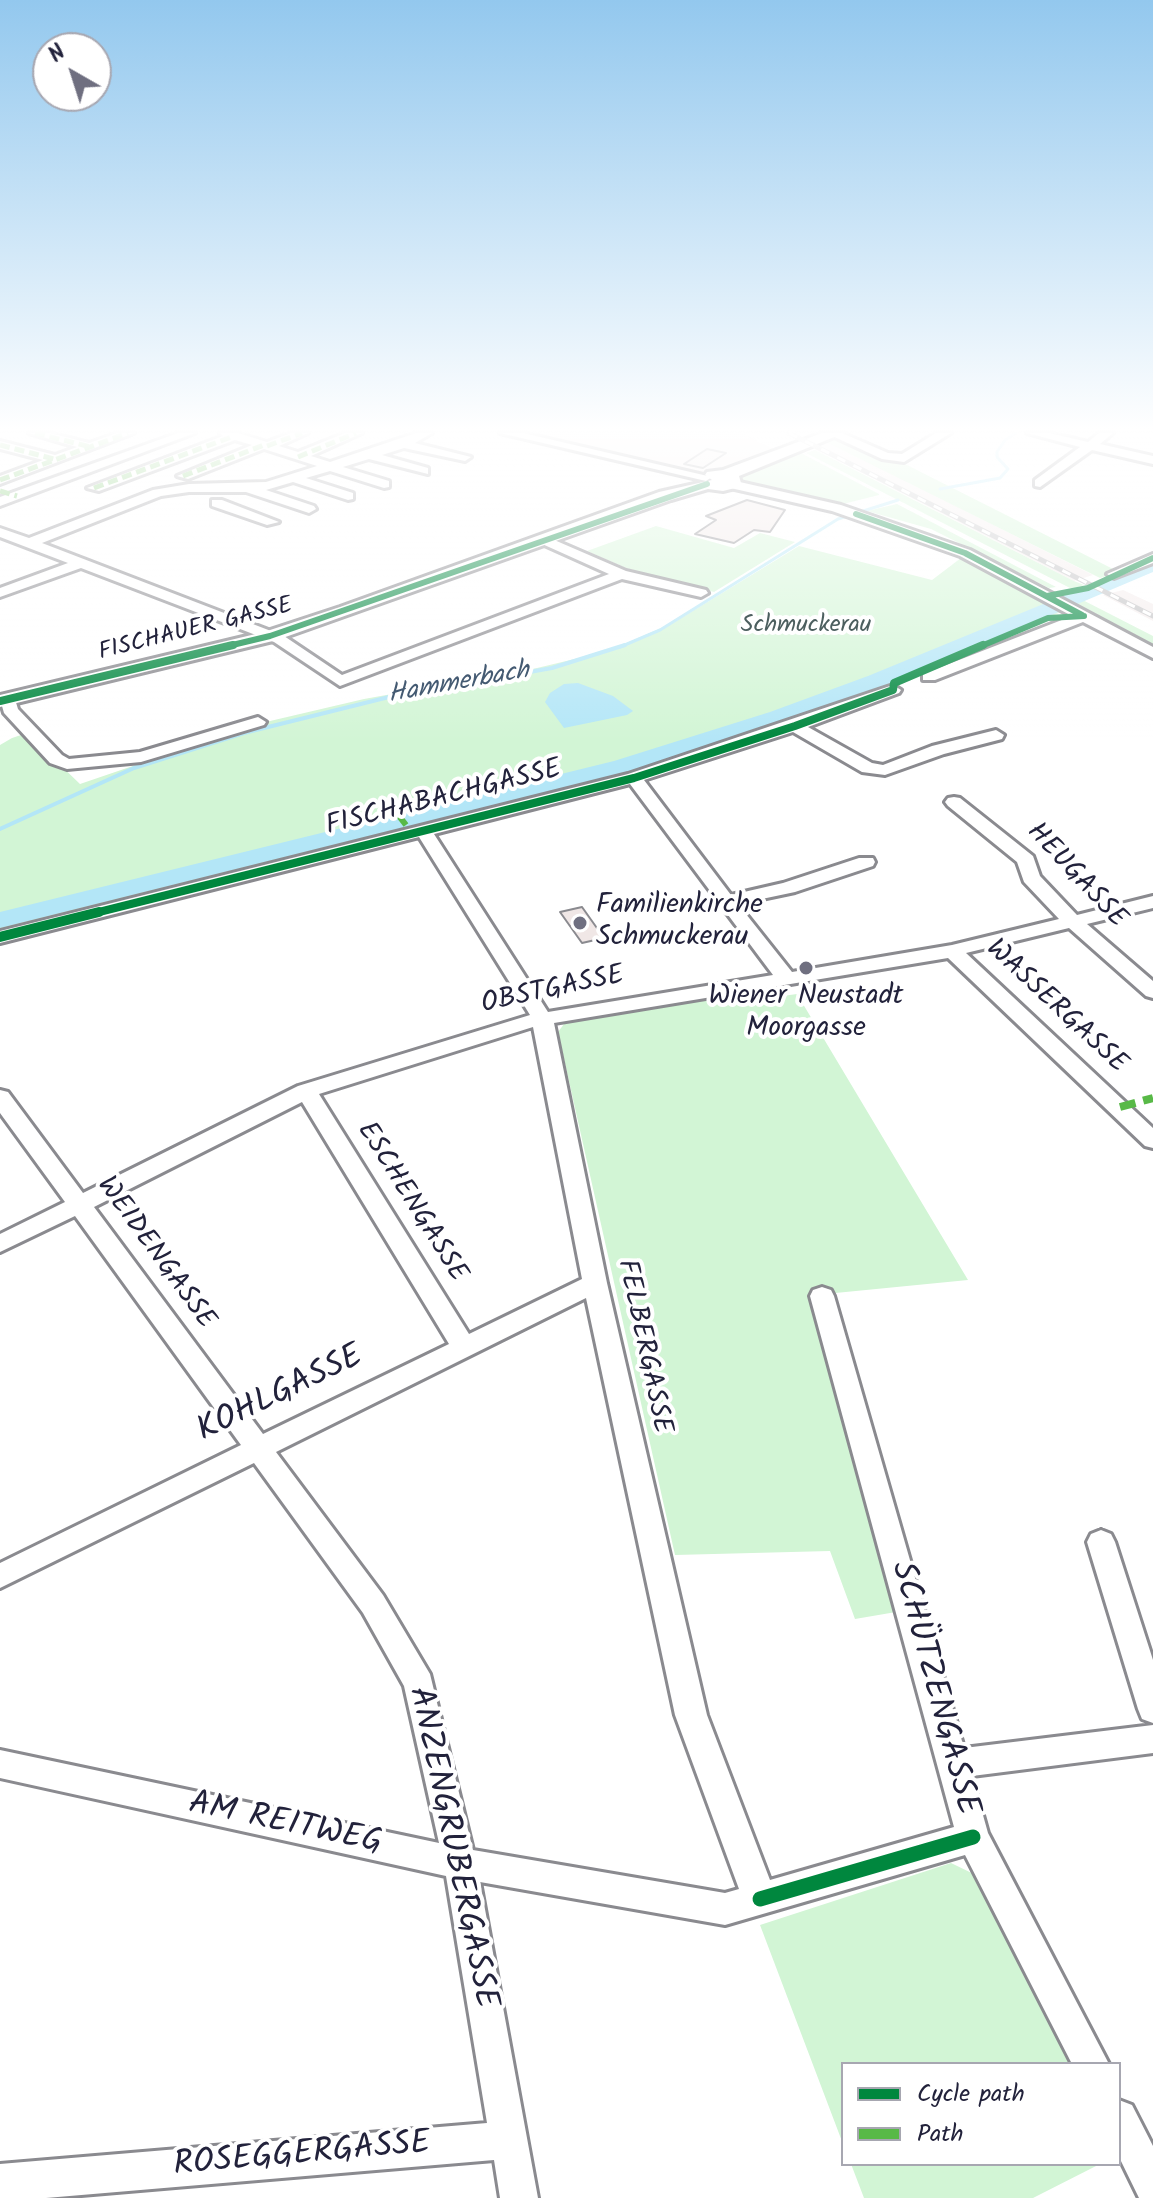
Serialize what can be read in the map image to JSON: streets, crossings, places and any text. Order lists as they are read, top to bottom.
{
  "streets": {
    "main road": ["FISCHAUER GASSE"],
    "street": [
      "FISCHABACHGASSE",
      "HEUGASSE",
      "OBSTGASSE",
      "WASSERGASSE",
      "ESCHENGASSE",
      "WEIDENGASSE",
      "FELBERGASSE",
      "KOHLGASSE",
      "SCHÜTZENGASSE",
      "AM REITWEG",
      "ANZENGRUBERGASSE",
      "ROSEGGERGASSE"
    ]
  },
  "crossings": [
    ["FISCHABACHGASSE", "FELBERGASSE"],
    ["HEUGASSE", "OBSTGASSE"],
    ["OBSTGASSE", "WASSERGASSE"],
    ["OBSTGASSE", "ESCHENGASSE"],
    ["OBSTGASSE", "WEIDENGASSE"],
    ["OBSTGASSE", "FELBERGASSE"],
    ["ESCHENGASSE", "KOHLGASSE"],
    ["WEIDENGASSE", "KOHLGASSE"],
    ["WEIDENGASSE", "ANZENGRUBERGASSE"],
    ["FELBERGASSE", "KOHLGASSE"],
    ["FELBERGASSE", "AM REITWEG"],
    ["KOHLGASSE", "ANZENGRUBERGASSE"],
    ["SCHÜTZENGASSE", "AM REITWEG"],
    ["AM REITWEG", "ANZENGRUBERGASSE"],
    ["ANZENGRUBERGASSE", "ROSEGGERGASSE"]
  ],
  "water": ["Hammerbach"],
  "parks": ["Schmuckerau"],
  "places": ["Familienkirche Schmuckerau", "Wiener Neustadt Moorgasse"],
  "legend": ["Cycle path", "Path"],
  "north": "top left"
}
